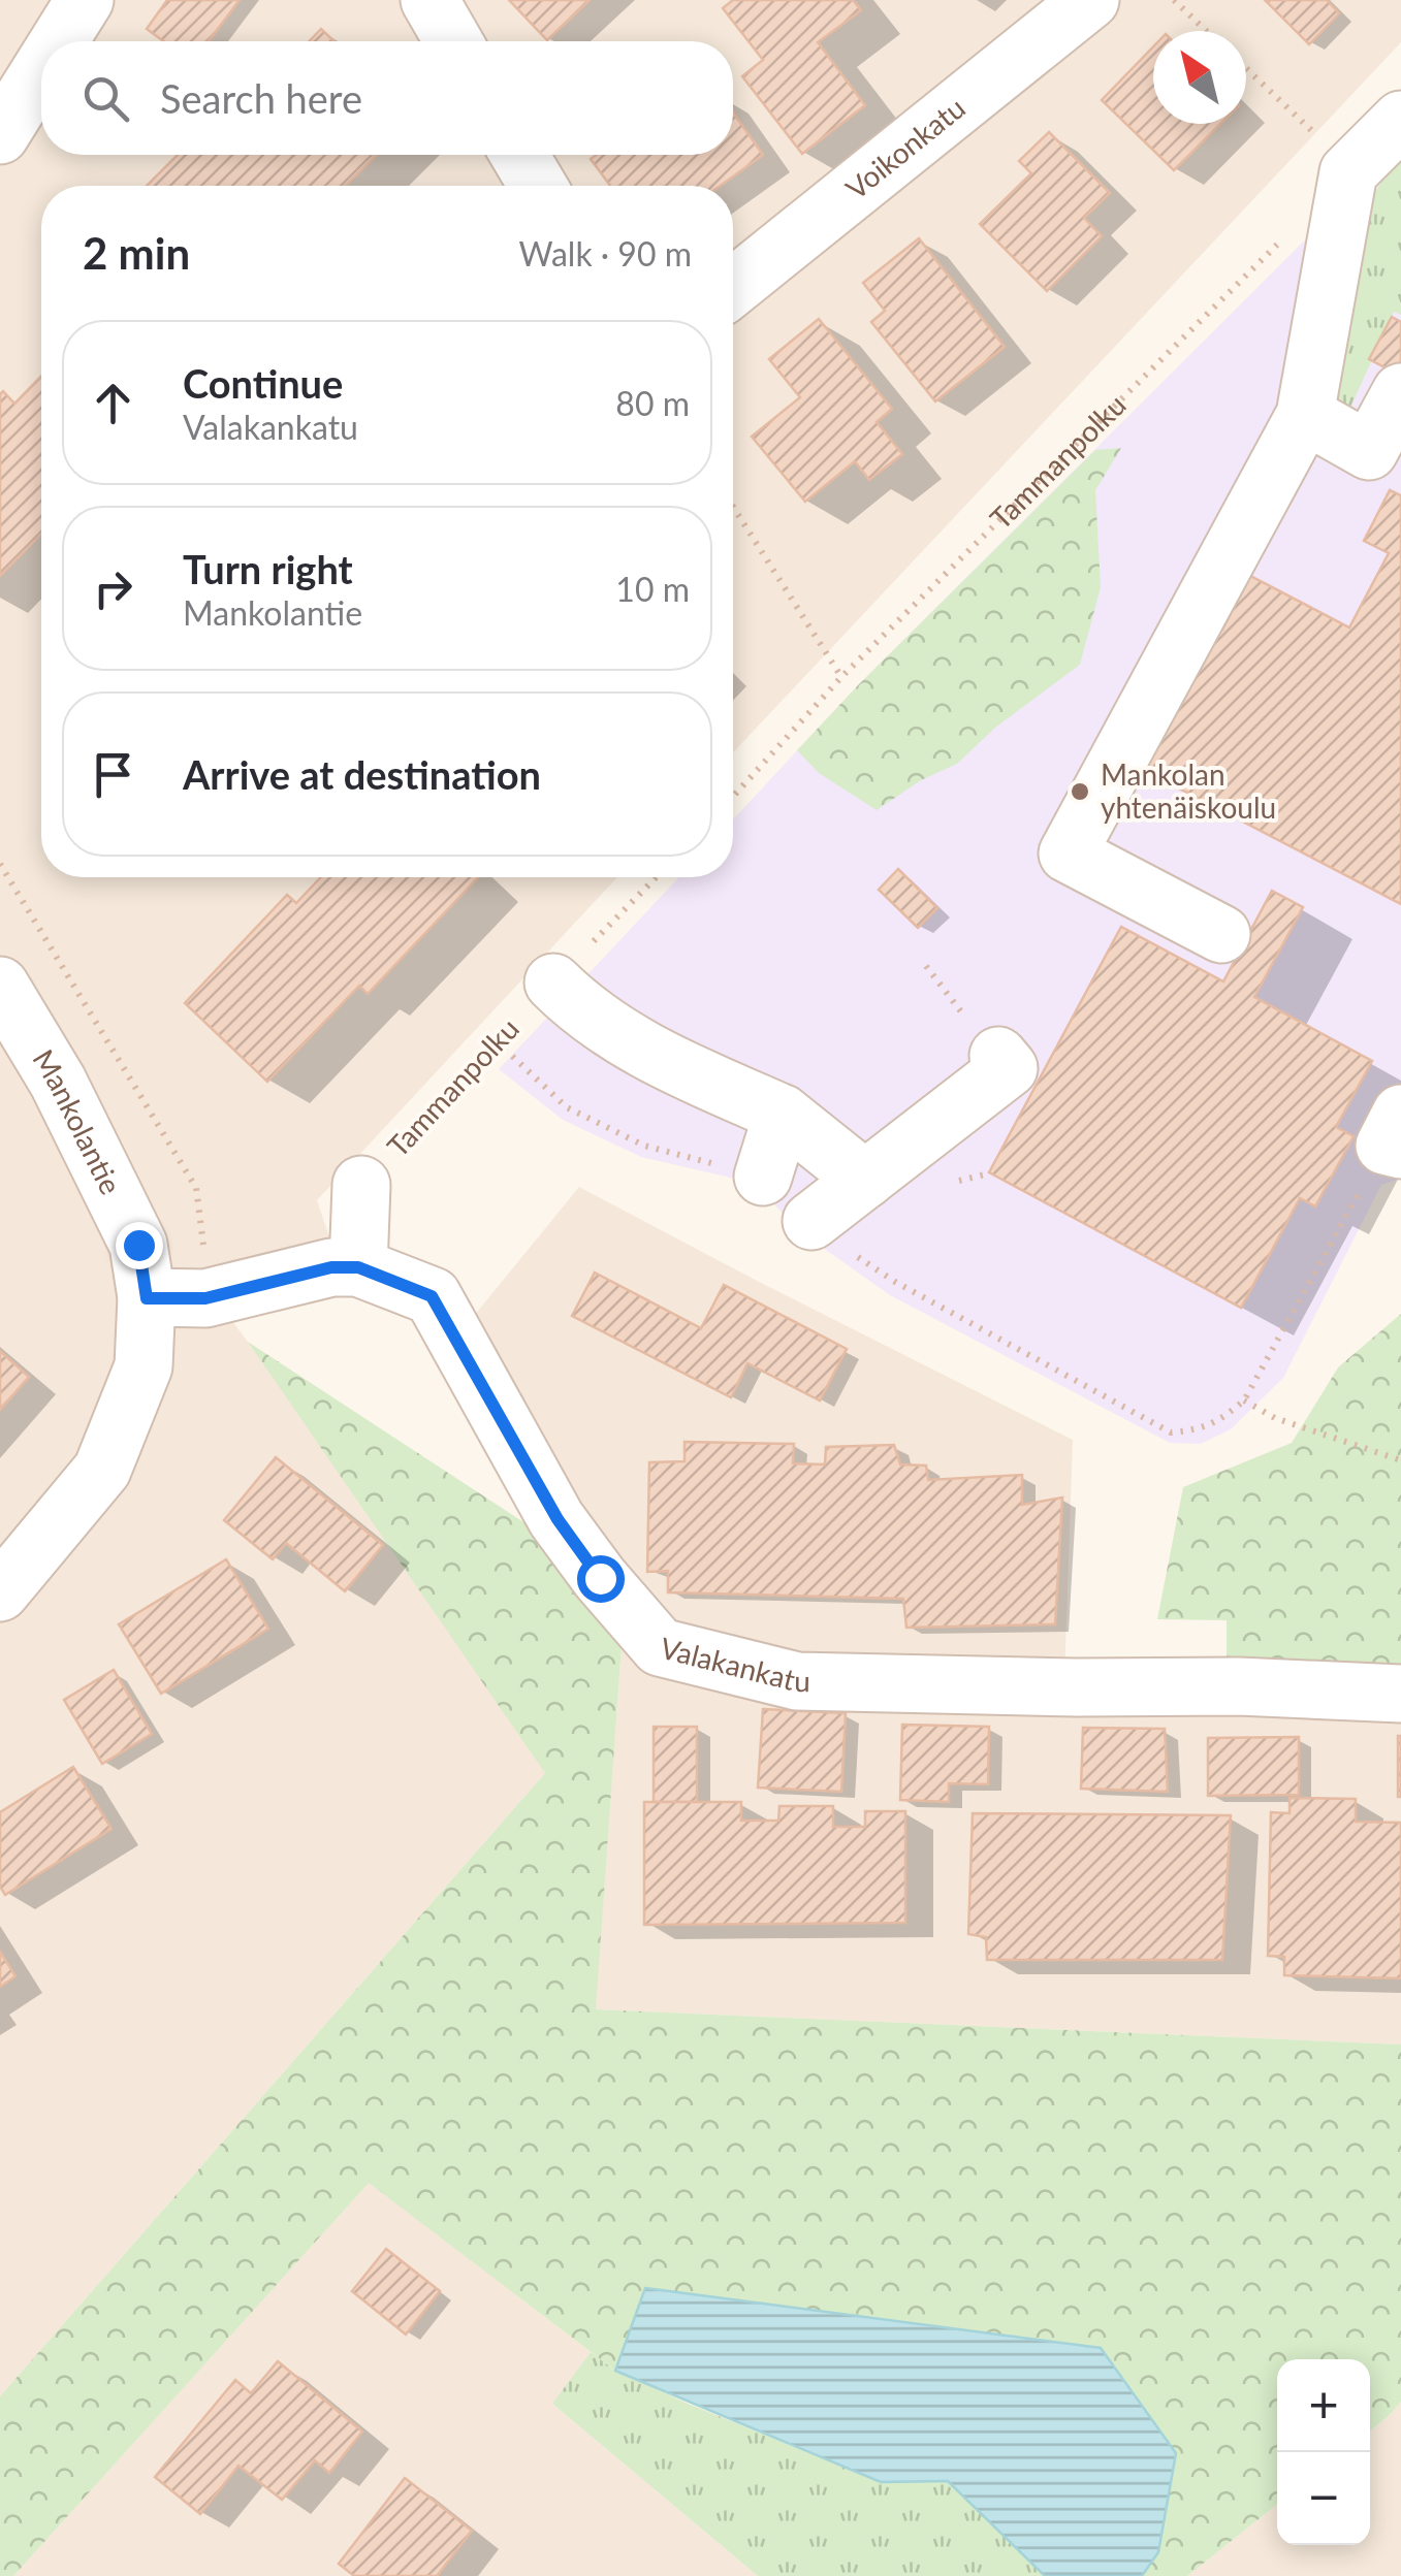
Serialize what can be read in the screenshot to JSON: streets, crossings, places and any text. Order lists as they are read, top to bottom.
{
  "streets": {
    "street": ["Voikonkatu", "Mankolantie", "Valakankatu"],
    "path": ["Tammanpolku"]
  },
  "crossings": [
    ["Mankolantie", "Valakankatu"]
  ],
  "places": ["Mankolan yhtenäiskoulu"],
  "north": "top left",
  "page": {
    "search": "Search here",
    "heading": ["2 min", "Walk · 90 m"],
    "list": [
      ["Continue", "Valakankatu", "80 m"],
      ["Turn right", "Mankolantie", "10 m"],
      "Arrive at destination"
    ],
    "map_buttons": ["+", "−"]
  }
}
